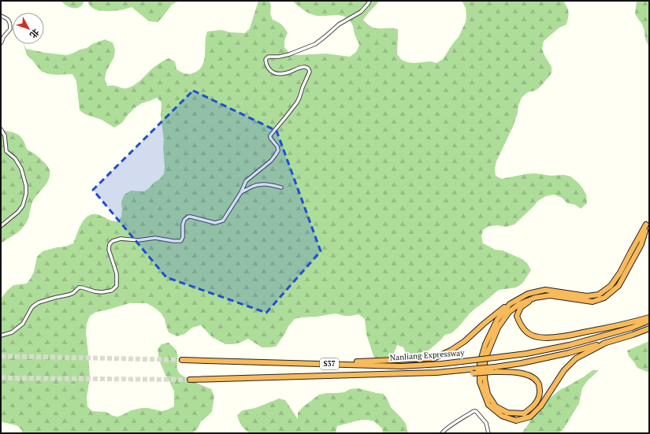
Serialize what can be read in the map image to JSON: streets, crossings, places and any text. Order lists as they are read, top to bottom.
{
  "streets": {
    "highway": ["Nanliang Expressway", "S37"]
  },
  "north": "bottom right"
}
